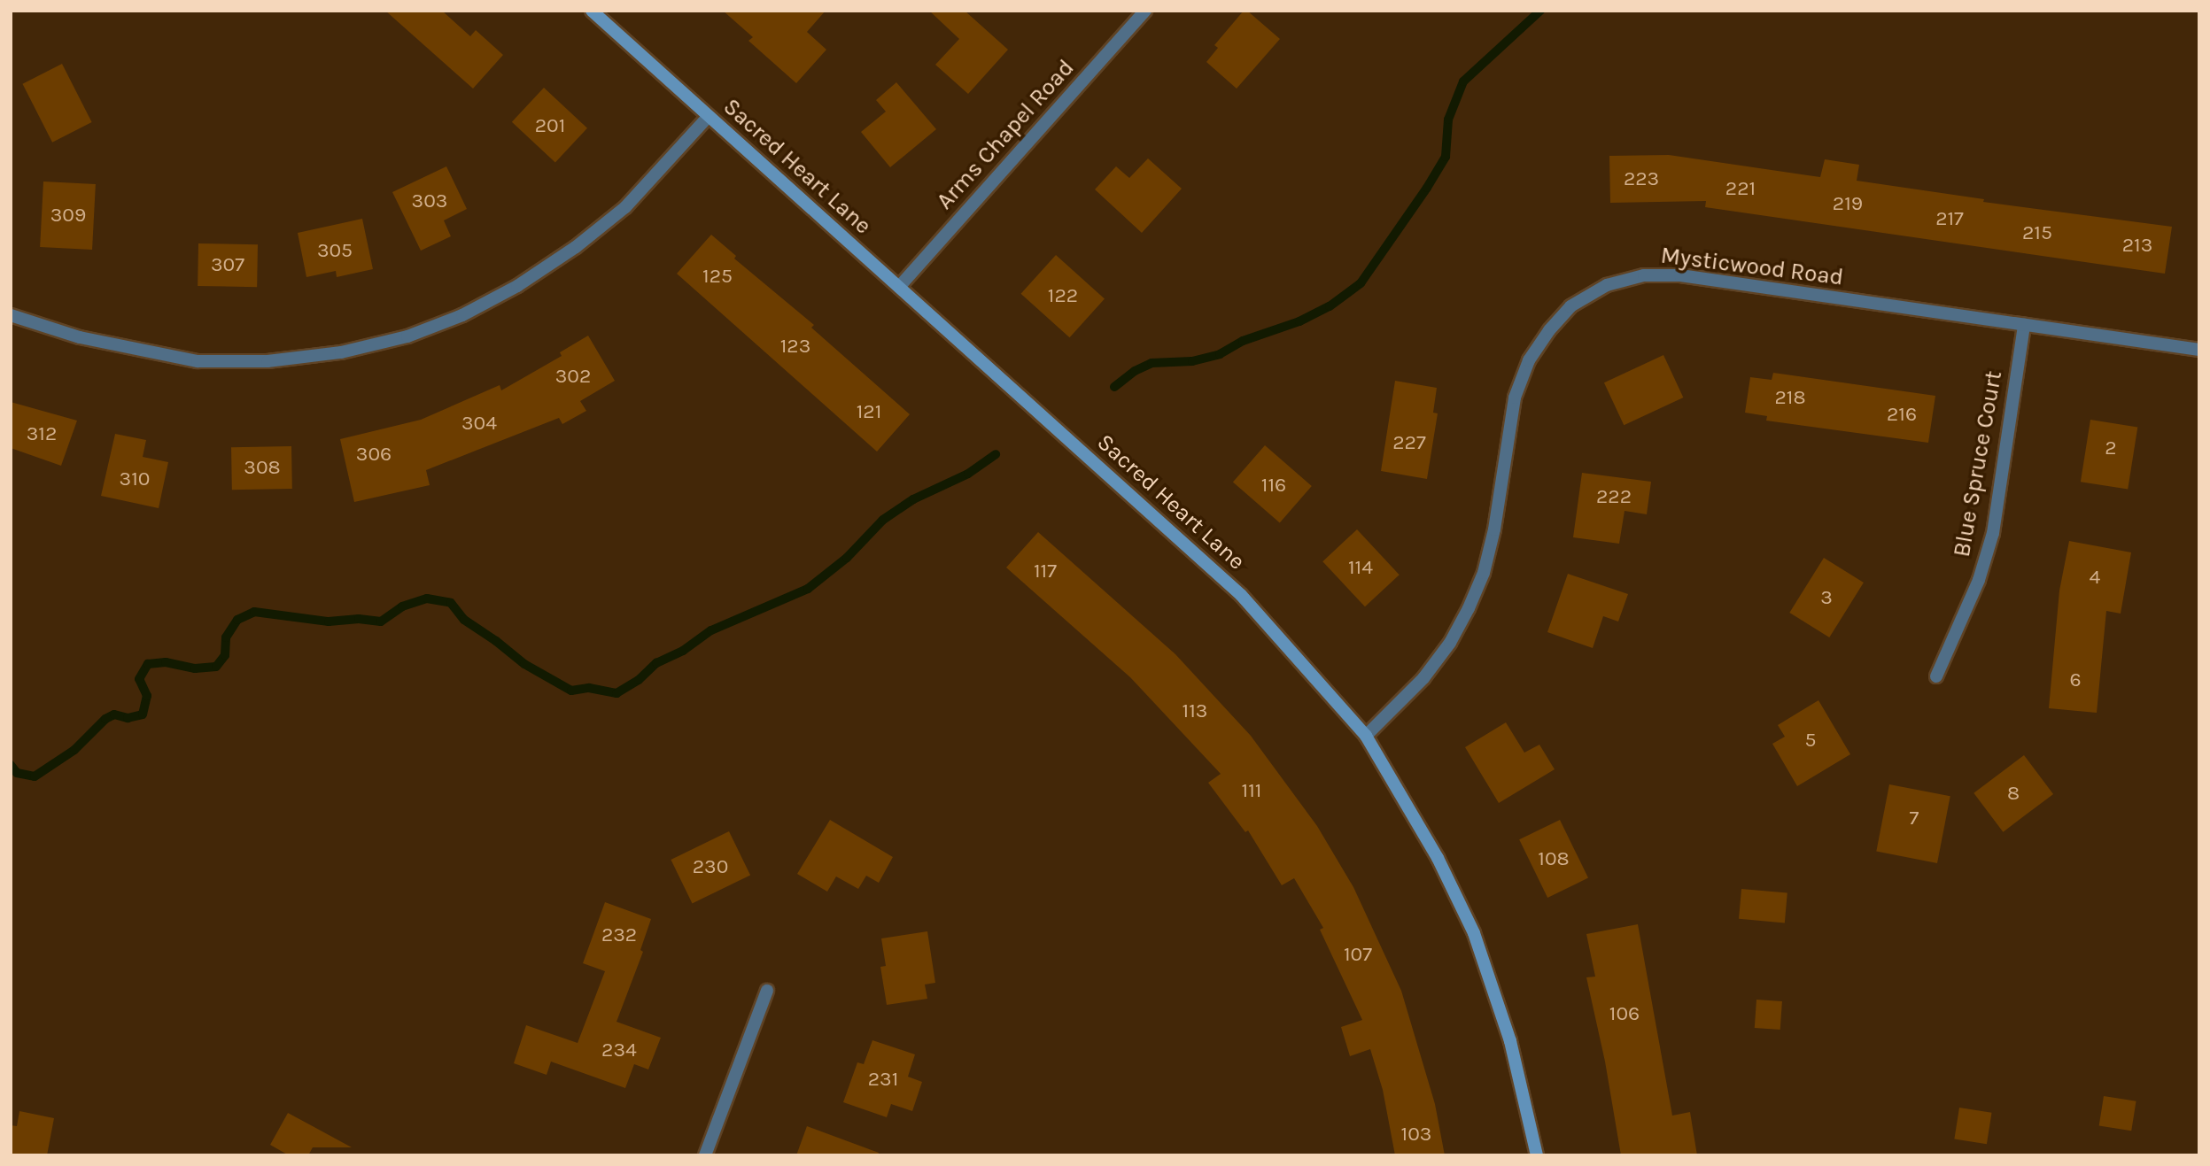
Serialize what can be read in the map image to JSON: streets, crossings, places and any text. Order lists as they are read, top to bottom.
{
  "streets": {
    "street": [
      "Arms Chapel Road",
      "Sacred Heart Lane",
      "Mysticwood Road",
      "Blue Spruce Court"
    ]
  },
  "crossings": [
    ["Arms Chapel Road", "Sacred Heart Lane"],
    ["Sacred Heart Lane", "Mysticwood Road"],
    ["Mysticwood Road", "Blue Spruce Court"]
  ],
  "house_numbers": [
    "201",
    "223",
    "221",
    "303",
    "219",
    "309",
    "217",
    "215",
    "213",
    "305",
    "307",
    "125",
    "122",
    "123",
    "302",
    "218",
    "121",
    "216",
    "304",
    "312",
    "227",
    "2",
    "306",
    "308",
    "310",
    "116",
    "222",
    "114",
    "117",
    "4",
    "3",
    "6",
    "113",
    "5",
    "111",
    "8",
    "7",
    "108",
    "230",
    "232",
    "107",
    "106",
    "234",
    "231",
    "103"
  ]
}
